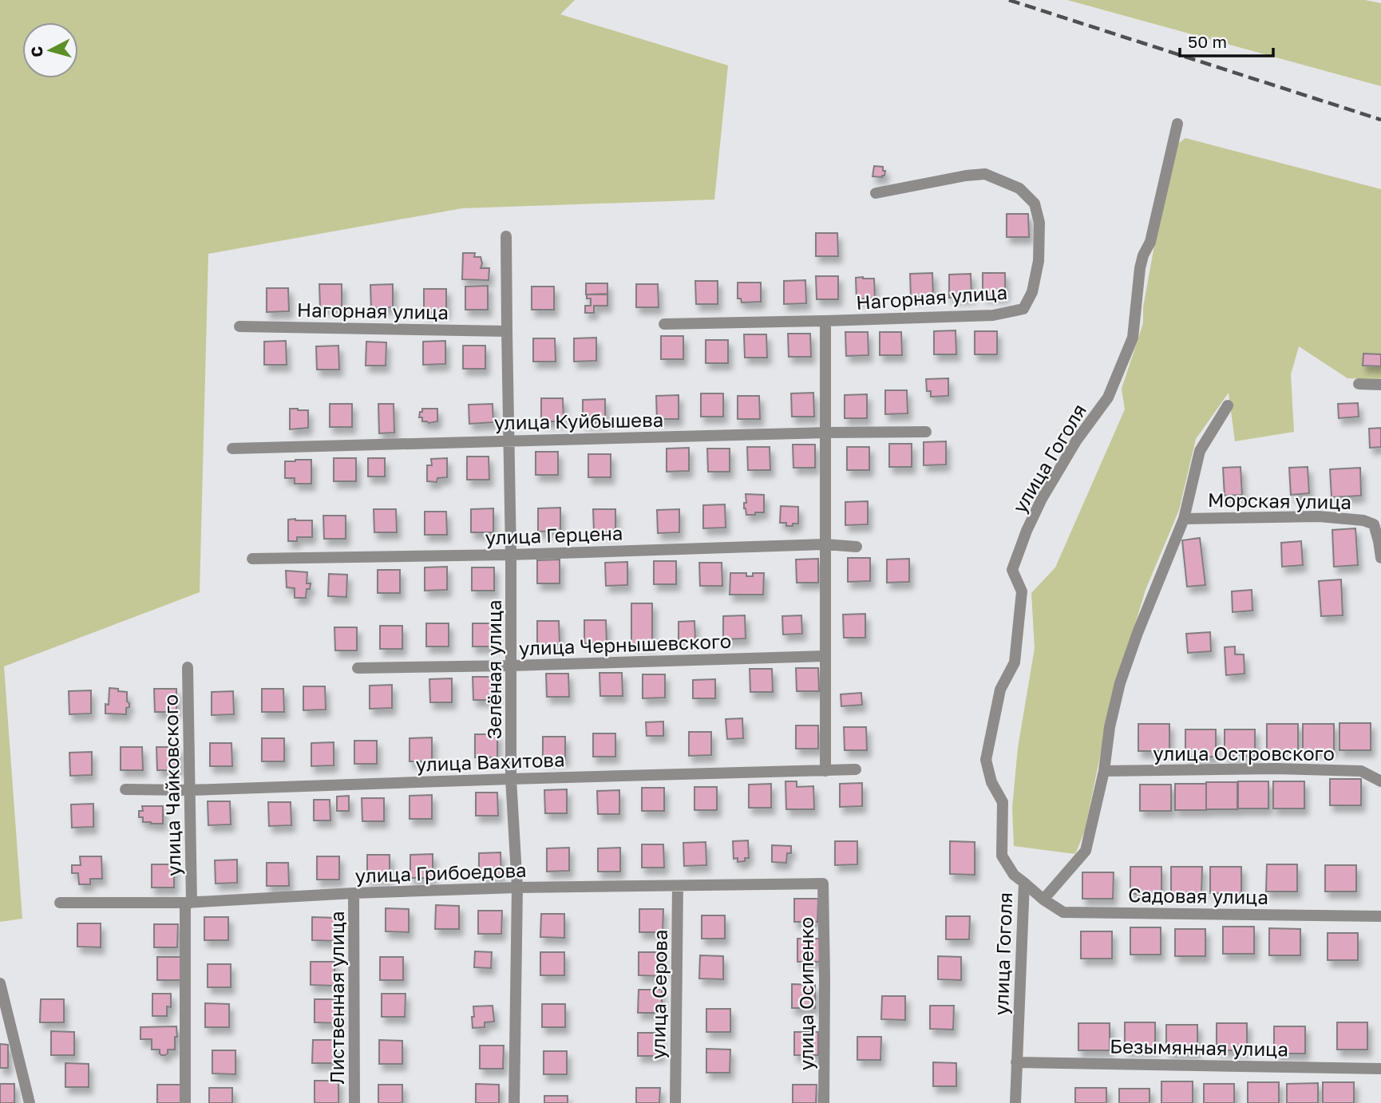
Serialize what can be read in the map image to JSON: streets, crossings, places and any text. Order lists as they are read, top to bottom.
{
  "streets": {
    "street": [
      "Нагорная улица",
      "улица Куйбышева",
      "улица Гоголя",
      "Морская улица",
      "улица Герцена",
      "улица Чернышевского",
      "Зелёная улица",
      "улица Островского",
      "улица Вахитова",
      "улица Чайковского",
      "улица Грибоедова",
      "Садовая улица",
      "улица Осипенко",
      "улица Серова",
      "Лиственная улица",
      "Безымянная улица"
    ]
  },
  "crossings": [
    ["Нагорная улица", "Зелёная улица"],
    ["улица Куйбышева", "Зелёная улица"],
    ["улица Гоголя", "Садовая улица"],
    ["улица Гоголя", "Безымянная улица"],
    ["улица Герцена", "Зелёная улица"],
    ["улица Чернышевского", "Зелёная улица"],
    ["Зелёная улица", "улица Вахитова"],
    ["Зелёная улица", "улица Грибоедова"],
    ["улица Вахитова", "улица Чайковского"],
    ["улица Чайковского", "улица Грибоедова"],
    ["улица Грибоедова", "улица Осипенко"],
    ["улица Грибоедова", "улица Серова"],
    ["улица Грибоедова", "Лиственная улица"]
  ],
  "scale_bar": "50 m",
  "north": "left"
}
